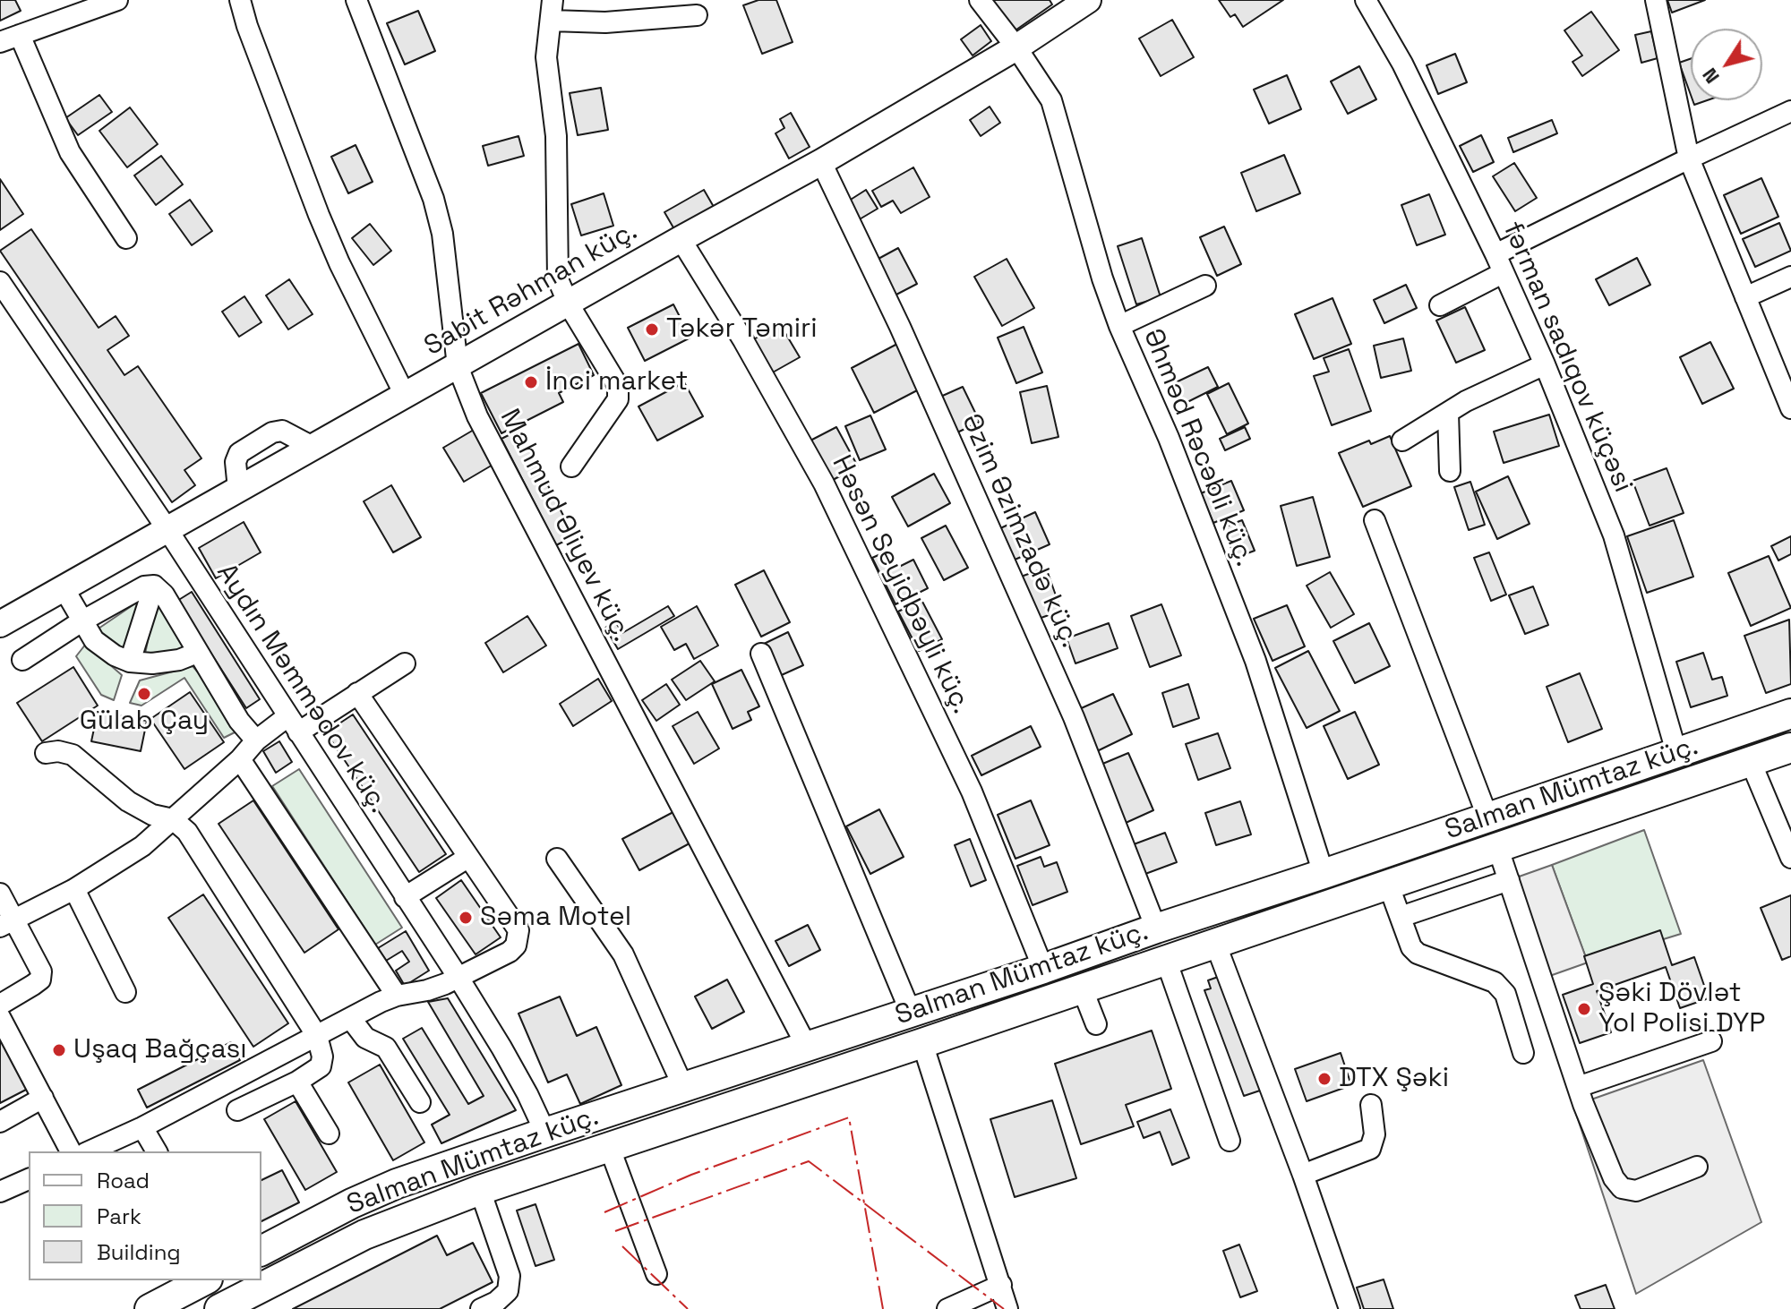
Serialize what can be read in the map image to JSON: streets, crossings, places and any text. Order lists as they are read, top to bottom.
{
  "streets": {
    "highway": ["Salman Mümtaz küç."],
    "main road": ["Sabit Rəhman küç."],
    "street": [
      "fərman sadıqov küçəsi",
      "Əhməd Rəcəbli küç.",
      "Mahmud Əliyev küç.",
      "Əzim Əzimzadə küç.",
      "Həsən Seyidbəyli küç.",
      "Aydın Məmmədov küç."
    ]
  },
  "crossings": [
    ["Sabit Rəhman küç.", "Əhməd Rəcəbli küç."],
    ["Sabit Rəhman küç.", "Mahmud Əliyev küç."],
    ["Sabit Rəhman küç.", "Əzim Əzimzadə küç."],
    ["Sabit Rəhman küç.", "Həsən Seyidbəyli küç."],
    ["Sabit Rəhman küç.", "Aydın Məmmədov küç."],
    ["fərman sadıqov küçəsi", "Salman Mümtaz küç."],
    ["Əhməd Rəcəbli küç.", "Salman Mümtaz küç."],
    ["Mahmud Əliyev küç.", "Salman Mümtaz küç."],
    ["Əzim Əzimzadə küç.", "Salman Mümtaz küç."],
    ["Həsən Seyidbəyli küç.", "Salman Mümtaz küç."],
    ["Aydın Məmmədov küç.", "Salman Mümtaz küç."]
  ],
  "places": [
    "Təkər Təmiri",
    "İnci market",
    "Gülab Çay",
    "Səma Motel",
    "Şəki Dövlət Yol Polisi DYP",
    "Uşaq Bağçası",
    "DTX Şəki"
  ],
  "legend": ["Road", "Park", "Building"],
  "north": "bottom left"
}
